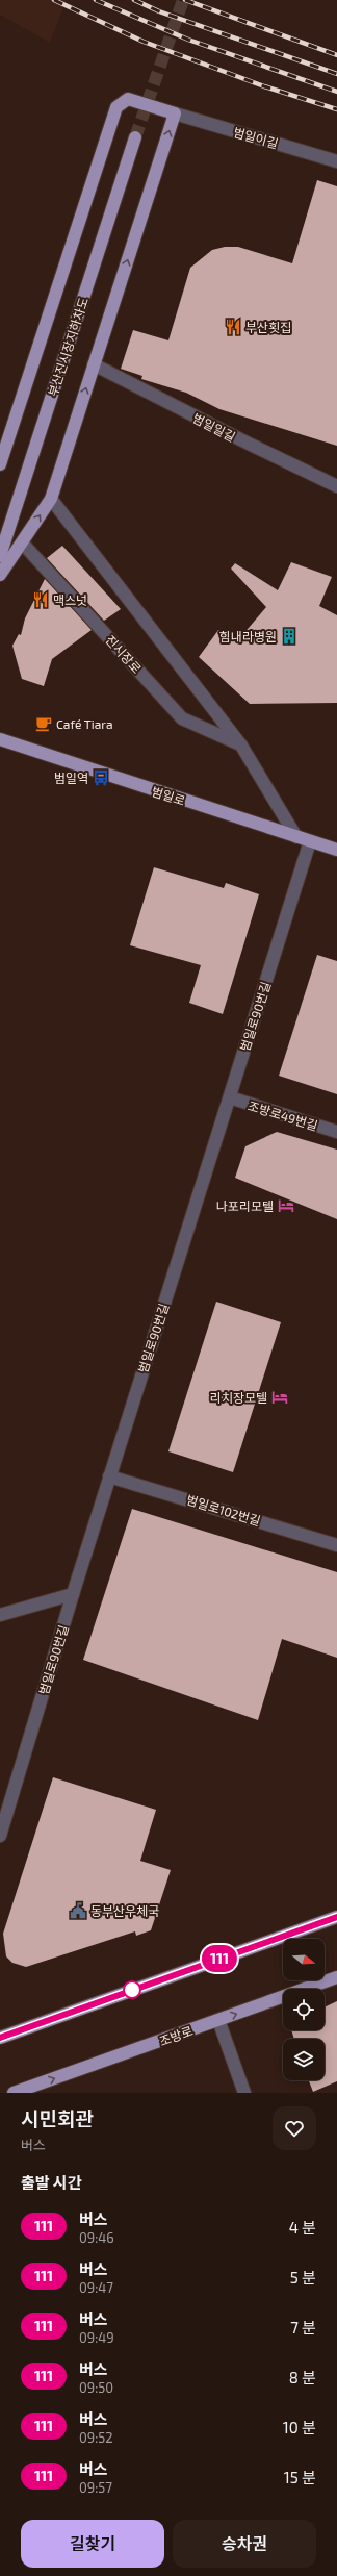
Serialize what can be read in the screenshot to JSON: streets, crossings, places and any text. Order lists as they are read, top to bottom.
{
  "streets": {
    "main road": ["부산진시장지하차도", "범일로", "조방로"],
    "street": [
      "범일이길",
      "범일일길",
      "진시장로",
      "범일로90번길",
      "조방로49번길",
      "범일로102번길"
    ]
  },
  "crossings": [
    ["범일로", "범일로90번길"],
    ["범일로90번길", "조방로49번길"],
    ["범일로90번길", "범일로102번길"]
  ],
  "places": {
    "restaurant": ["부산횟집", "맥스넛"],
    "building": ["힘내라병원"],
    "cafe": ["Café Tiara"],
    "bus stop": ["범일역"],
    "hotel": ["나포리모텔", "리치장모텔"],
    "public building": ["동부산우체국"]
  },
  "lines": ["bus line 111"],
  "north": "right",
  "page": {
    "on_map": "111",
    "heading": [
      ["시민회관", "버스"],
      "출발 시간"
    ],
    "list": [
      {
        "mark": "111",
        "name": "버스",
        "note": "09:46",
        "value": "4 분"
      },
      {
        "mark": "111",
        "name": "버스",
        "note": "09:47",
        "value": "5 분"
      },
      {
        "mark": "111",
        "name": "버스",
        "note": "09:49",
        "value": "7 분"
      },
      {
        "mark": "111",
        "name": "버스",
        "note": "09:50",
        "value": "8 분"
      },
      {
        "mark": "111",
        "name": "버스",
        "note": "09:52",
        "value": "10 분"
      },
      {
        "mark": "111",
        "name": "버스",
        "note": "09:57",
        "value": "15 분"
      }
    ],
    "buttons": ["길찾기", "승차권"]
  }
}
